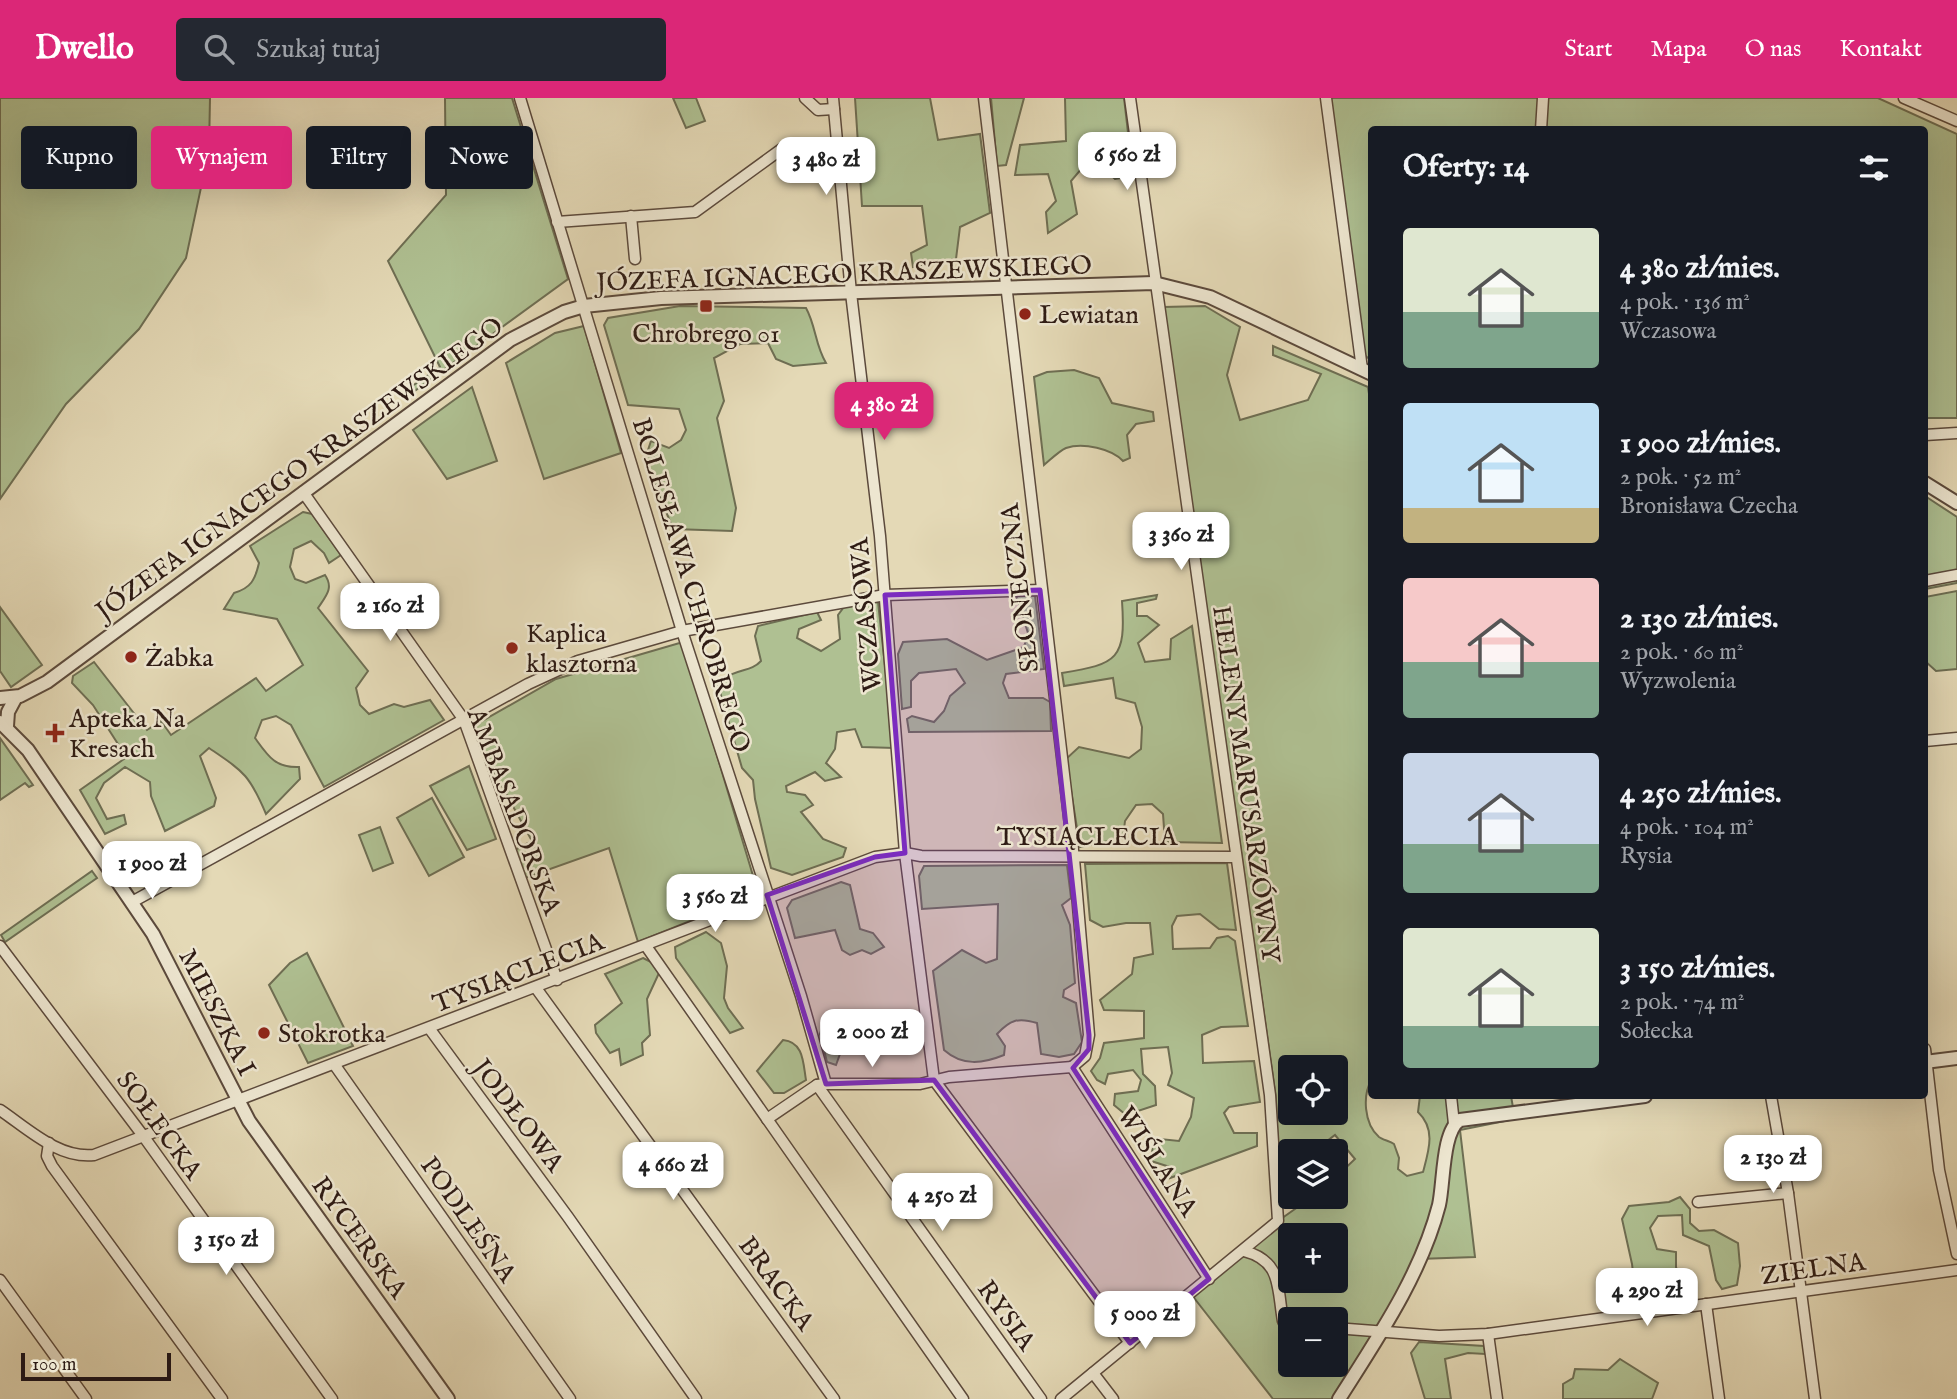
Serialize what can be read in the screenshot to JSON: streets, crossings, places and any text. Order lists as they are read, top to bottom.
{
  "streets": {
    "street": [
      "JÓZEFA IGNACEGO KRASZEWSKIEGO",
      "BOLESŁAWA CHROBREGO",
      "SŁONECZNA",
      "WCZASOWA",
      "HELENY MARUSARZÓWNY",
      "AMBASADORSKA",
      "TYSIĄCLECIA",
      "MIESZKA I",
      "JODŁOWA",
      "SOŁECKA",
      "WIŚLANA",
      "PODLEŚNA",
      "RYCERSKA",
      "ZIELNA",
      "BRACKA",
      "RYSIA"
    ]
  },
  "crossings": [
    ["JÓZEFA IGNACEGO KRASZEWSKIEGO", "BOLESŁAWA CHROBREGO"],
    ["JÓZEFA IGNACEGO KRASZEWSKIEGO", "SŁONECZNA"],
    ["JÓZEFA IGNACEGO KRASZEWSKIEGO", "WCZASOWA"],
    ["JÓZEFA IGNACEGO KRASZEWSKIEGO", "HELENY MARUSARZÓWNY"],
    ["JÓZEFA IGNACEGO KRASZEWSKIEGO", "AMBASADORSKA"],
    ["BOLESŁAWA CHROBREGO", "TYSIĄCLECIA"],
    ["BOLESŁAWA CHROBREGO", "RYSIA"],
    ["SŁONECZNA", "TYSIĄCLECIA"],
    ["SŁONECZNA", "WIŚLANA"],
    ["WCZASOWA", "TYSIĄCLECIA"],
    ["HELENY MARUSARZÓWNY", "TYSIĄCLECIA"],
    ["HELENY MARUSARZÓWNY", "WIŚLANA"],
    ["AMBASADORSKA", "TYSIĄCLECIA"],
    ["TYSIĄCLECIA", "MIESZKA I"],
    ["TYSIĄCLECIA", "JODŁOWA"],
    ["TYSIĄCLECIA", "SOŁECKA"],
    ["TYSIĄCLECIA", "PODLEŚNA"],
    ["TYSIĄCLECIA", "RYCERSKA"],
    ["TYSIĄCLECIA", "BRACKA"],
    ["MIESZKA I", "RYCERSKA"]
  ],
  "places": {
    "transit": ["Chrobrego 01"],
    "other": [
      "Lewiatan",
      "Kaplica klasztorna",
      "Żabka",
      "Stokrotka"
    ],
    "health": ["Apteka Na Kresach"]
  },
  "scale_bar": "100 m",
  "page": {
    "header": "Dwello",
    "search": "Szukaj tutaj",
    "nav": [
      "Start",
      "Mapa",
      "O nas",
      "Kontakt"
    ],
    "chip": [
      "Kupno",
      "Wynajem",
      "Filtry",
      "Nowe"
    ],
    "heading": "Oferty: 14",
    "price": [
      "6 560 zł",
      "3 480 zł",
      "4 380 zł",
      "3 360 zł",
      "2 160 zł",
      "1 900 zł",
      "3 560 zł",
      "2 000 zł",
      "2 130 zł",
      "4 660 zł",
      "4 250 zł",
      "3 150 zł",
      "4 290 zł",
      "5 000 zł"
    ],
    "list": [
      {
        "name": "4 380 zł/mies.",
        "note": "4 pok. · 136 m² · Wczasowa"
      },
      {
        "name": "1 900 zł/mies.",
        "note": "2 pok. · 52 m² · Bronisława Czecha"
      },
      {
        "name": "2 130 zł/mies.",
        "note": "2 pok. · 60 m² · Wyzwolenia"
      },
      {
        "name": "4 250 zł/mies.",
        "note": "4 pok. · 104 m² · Rysia"
      },
      {
        "name": "3 150 zł/mies.",
        "note": "2 pok. · 74 m² · Sołecka"
      }
    ],
    "map_buttons": ["+", "−"],
    "scale": "100 m"
  }
}
